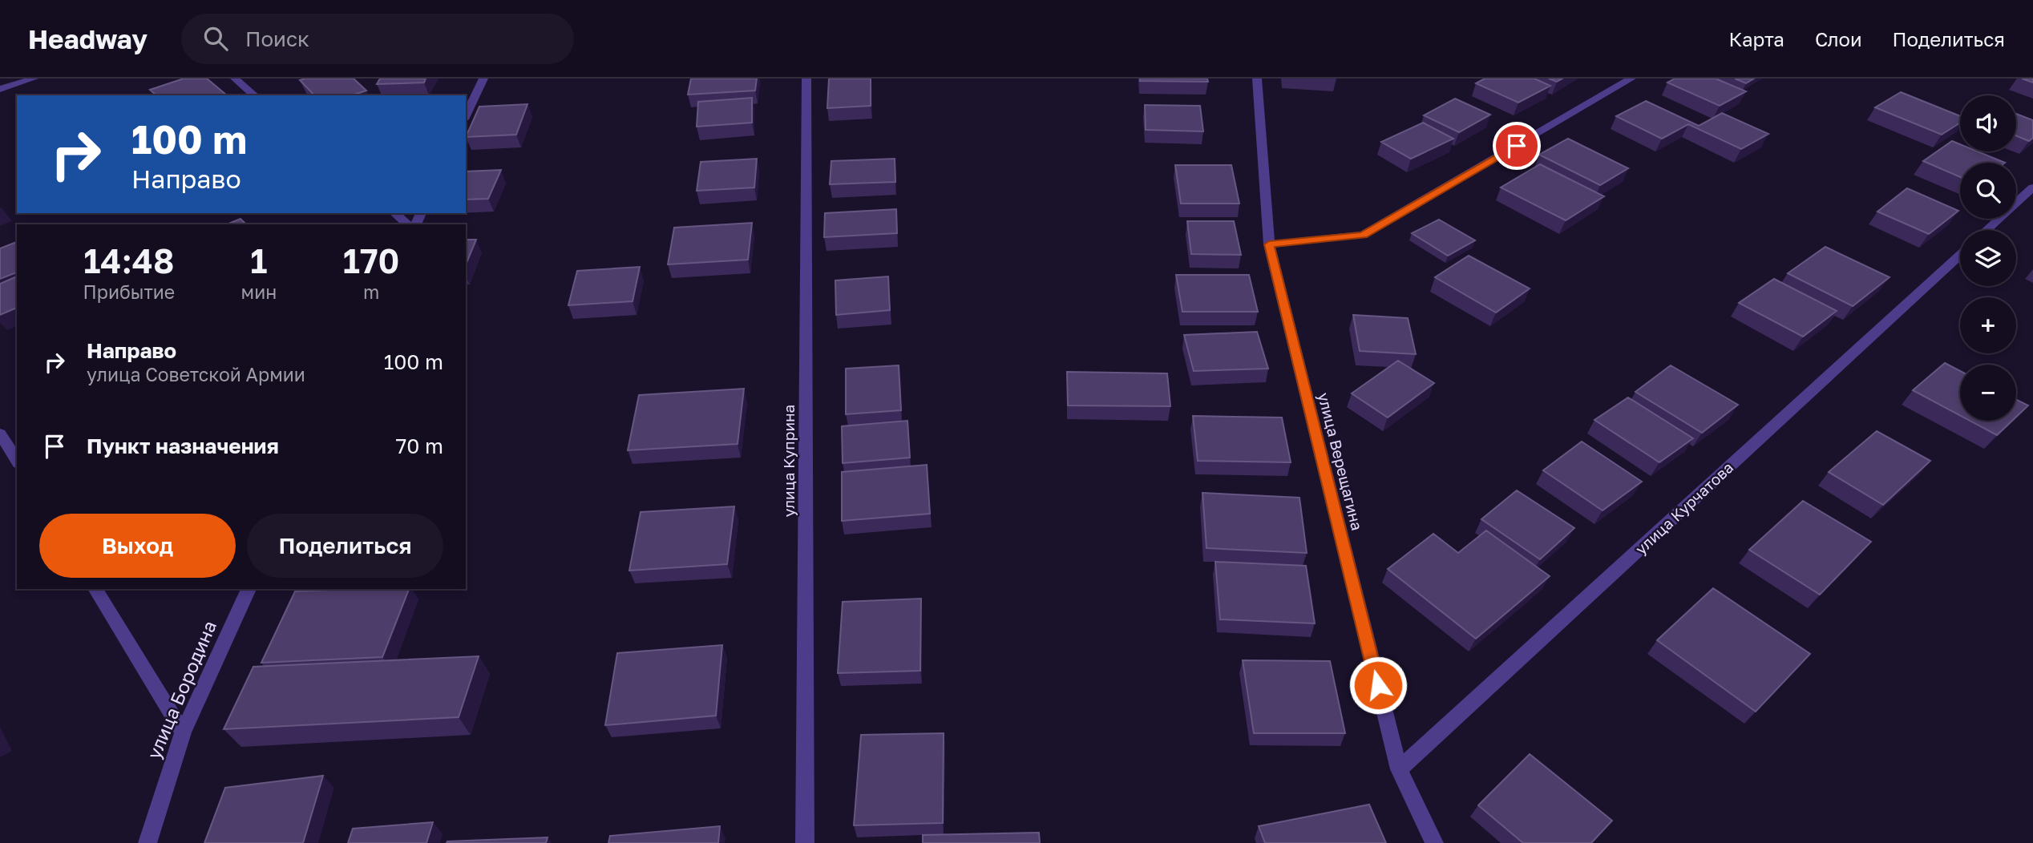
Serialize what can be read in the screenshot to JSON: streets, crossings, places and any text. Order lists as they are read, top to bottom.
{
  "streets": {
    "street": [
      "улица Куприна",
      "улица Верещагина",
      "улица Курчатова",
      "улица Бородина"
    ]
  },
  "crossings": [
    ["улица Верещагина", "улица Курчатова"]
  ],
  "page": {
    "header": "Headway",
    "search": "Поиск",
    "nav": ["Карта", "Слои", "Поделиться"],
    "map_buttons": ["+", "−"],
    "turn": ["100 m", "Направо"],
    "eta": [
      "14:48",
      "Прибытие",
      "1",
      "мин",
      "170",
      "m"
    ],
    "list": [
      {
        "name": "Направо",
        "note": "улица Советской Армии",
        "value": "100 m"
      },
      {
        "name": "Пункт назначения",
        "value": "70 m"
      }
    ],
    "buttons": ["Выход", "Поделиться"]
  }
}
